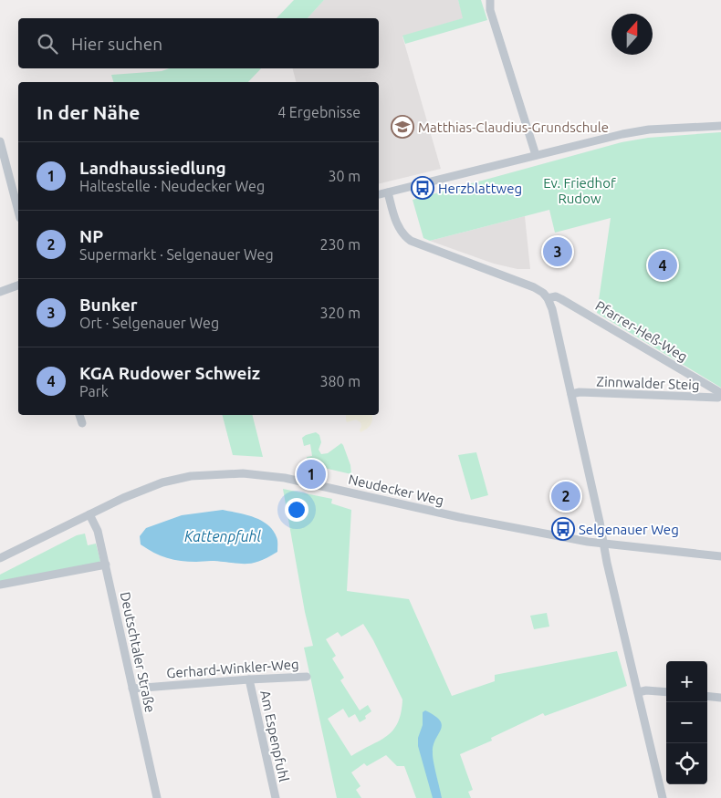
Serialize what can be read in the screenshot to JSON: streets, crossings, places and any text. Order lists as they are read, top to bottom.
{
  "streets": {
    "street": [
      "Pfarrer-Heß-Weg",
      "Zinnwalder Steig",
      "Neudecker Weg",
      "Deutschtaler Straße",
      "Gerhard-Winkler-Weg",
      "Am Espenpfuhl"
    ]
  },
  "crossings": [
    ["Pfarrer-Heß-Weg", "Zinnwalder Steig"],
    ["Neudecker Weg", "Deutschtaler Straße"],
    ["Deutschtaler Straße", "Gerhard-Winkler-Weg"],
    ["Gerhard-Winkler-Weg", "Am Espenpfuhl"]
  ],
  "water": ["Kattenpfuhl"],
  "parks": ["Ev. Friedhof Rudow"],
  "places": {
    "school or university": ["Matthias-Claudius-Grundschule"],
    "bus stop": ["Herzblattweg", "Selgenauer Weg"]
  },
  "north": "top",
  "page": {
    "search": "Hier suchen",
    "heading": ["In der Nähe", "4 Ergebnisse"],
    "list": [
      {
        "mark": "1",
        "name": "Landhaussiedlung",
        "note": "Haltestelle · Neudecker Weg",
        "value": "30 m"
      },
      {
        "mark": "2",
        "name": "NP",
        "note": "Supermarkt · Selgenauer Weg",
        "value": "230 m"
      },
      {
        "mark": "3",
        "name": "Bunker",
        "note": "Ort · Selgenauer Weg",
        "value": "320 m"
      },
      {
        "mark": "4",
        "name": "KGA Rudower Schweiz",
        "note": "Park",
        "value": "380 m"
      }
    ],
    "pins": [
      "3",
      "4",
      "1",
      "2"
    ],
    "map_buttons": ["+", "−"]
  }
}
